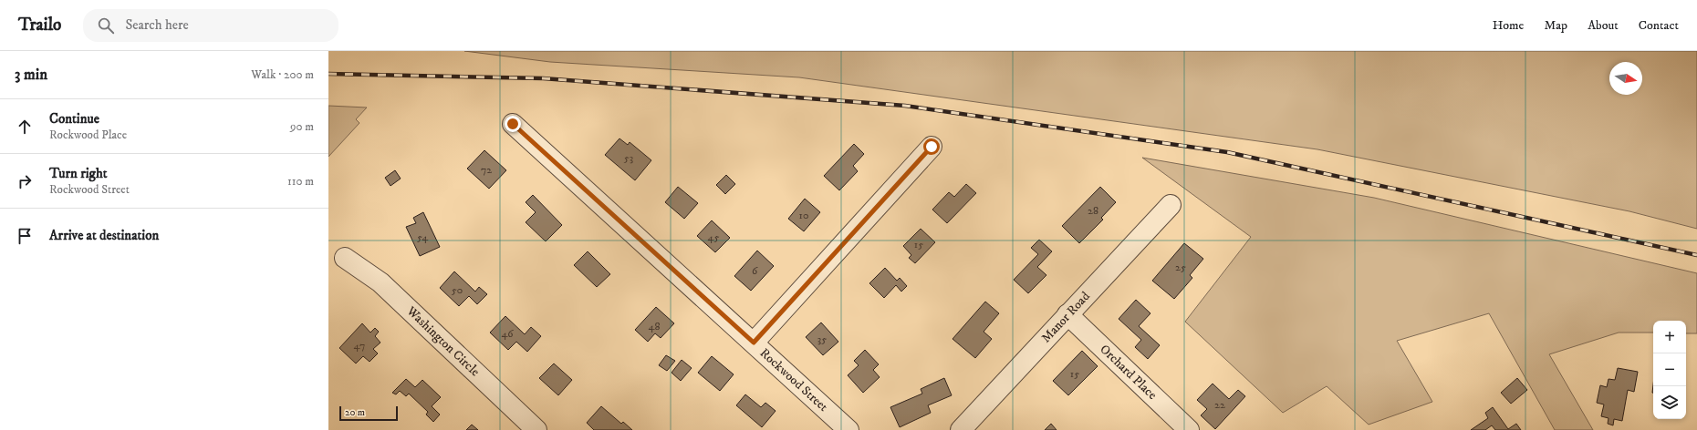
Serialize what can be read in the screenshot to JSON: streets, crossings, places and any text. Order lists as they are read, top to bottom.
{
  "streets": {
    "street": [
      "Manor Road",
      "Washington Circle",
      "Orchard Place",
      "Rockwood Street"
    ]
  },
  "crossings": [
    ["Manor Road", "Orchard Place"]
  ],
  "house_numbers": [
    "53",
    "72",
    "28",
    "10",
    "54",
    "45",
    "15",
    "25",
    "6",
    "50",
    "48",
    "46",
    "35",
    "47",
    "15",
    "22"
  ],
  "scale_bar": "20 m",
  "north": "right",
  "page": {
    "header": "Trailo",
    "search": "Search here",
    "nav": [
      "Home",
      "Map",
      "About",
      "Contact"
    ],
    "heading": ["3 min", "Walk · 200 m"],
    "list": [
      ["Continue", "Rockwood Place", "90 m"],
      ["Turn right", "Rockwood Street", "110 m"],
      "Arrive at destination"
    ],
    "map_buttons": ["+", "−"],
    "scale": "20 m"
  }
}
